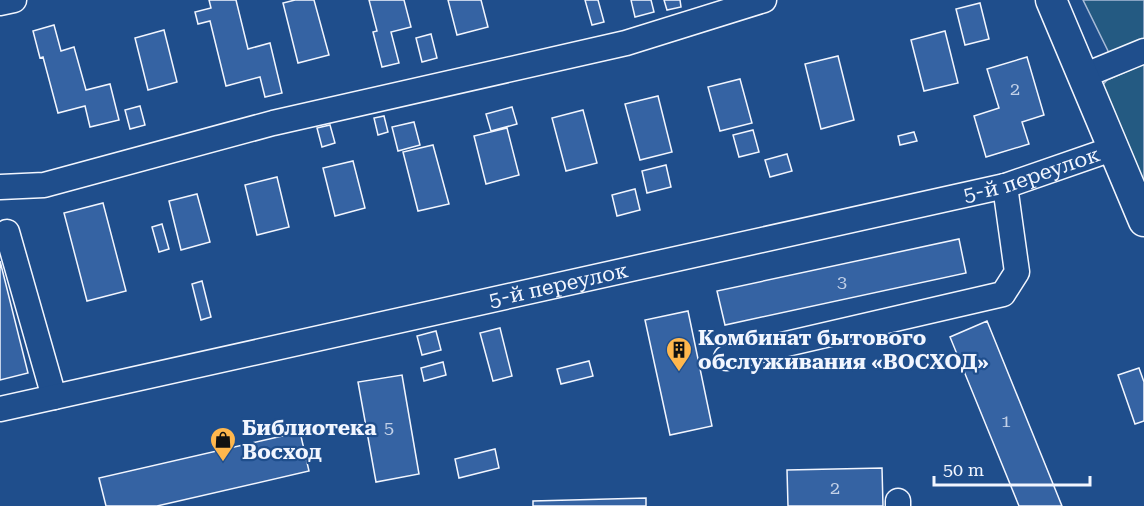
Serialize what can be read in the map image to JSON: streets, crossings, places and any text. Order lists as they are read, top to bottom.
{
  "streets": {
    "street": ["5-й переулок"]
  },
  "places": {
    "building": ["Комбинат бытового обслуживания «ВОСХОД»"],
    "shop": ["Библиотека Восход"]
  },
  "house_numbers": [
    "2",
    "3",
    "1",
    "5",
    "2"
  ],
  "scale_bar": "50 m"
}
